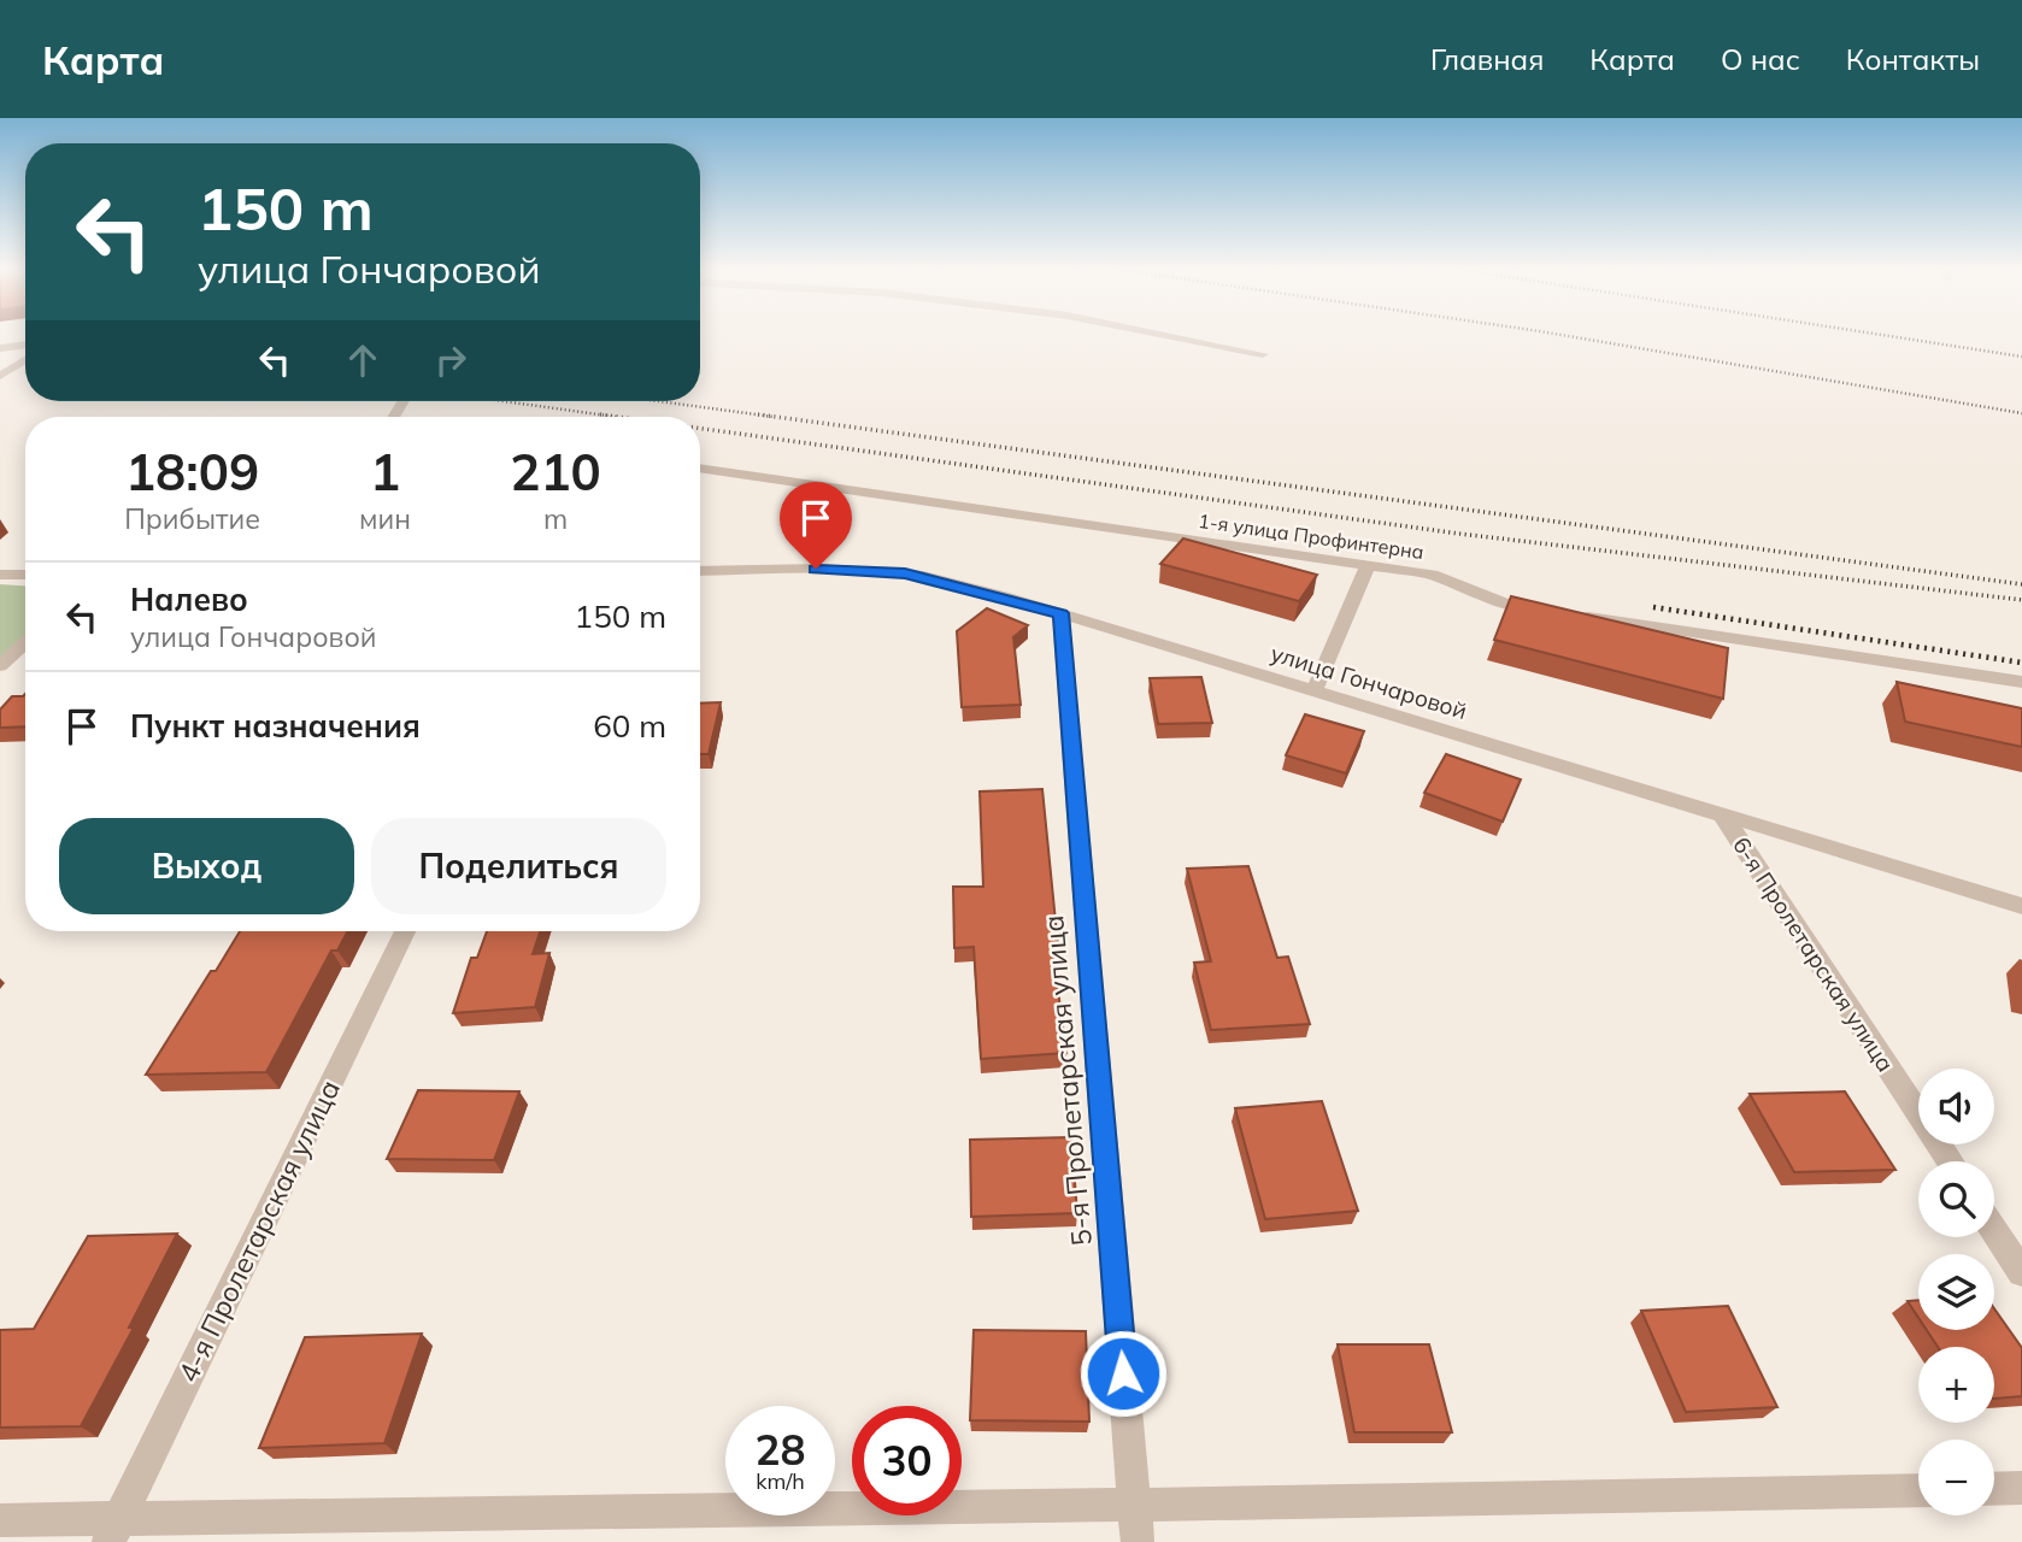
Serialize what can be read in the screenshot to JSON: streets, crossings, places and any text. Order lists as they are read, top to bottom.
{
  "streets": {
    "street": [
      "1-я улица Профинтерна",
      "улица Гончаровой",
      "6-я Пролетарская улица",
      "5-я Пролетарская улица",
      "4-я Пролетарская улица"
    ]
  },
  "crossings": [
    ["улица Гончаровой", "6-я Пролетарская улица"],
    ["улица Гончаровой", "5-я Пролетарская улица"]
  ],
  "page": {
    "header": "Карта",
    "nav": [
      "Главная",
      "Карта",
      "О нас",
      "Контакты"
    ],
    "turn": ["150 m", "улица Гончаровой"],
    "eta": [
      "18:09",
      "Прибытие",
      "1",
      "мин",
      "210",
      "m"
    ],
    "list": [
      {
        "name": "Налево",
        "note": "улица Гончаровой",
        "value": "150 m"
      },
      {
        "name": "Пункт назначения",
        "value": "60 m"
      }
    ],
    "buttons": ["Выход", "Поделиться"],
    "map_buttons": ["+", "−"],
    "speed": "28 km/h",
    "limit": "30"
  }
}
